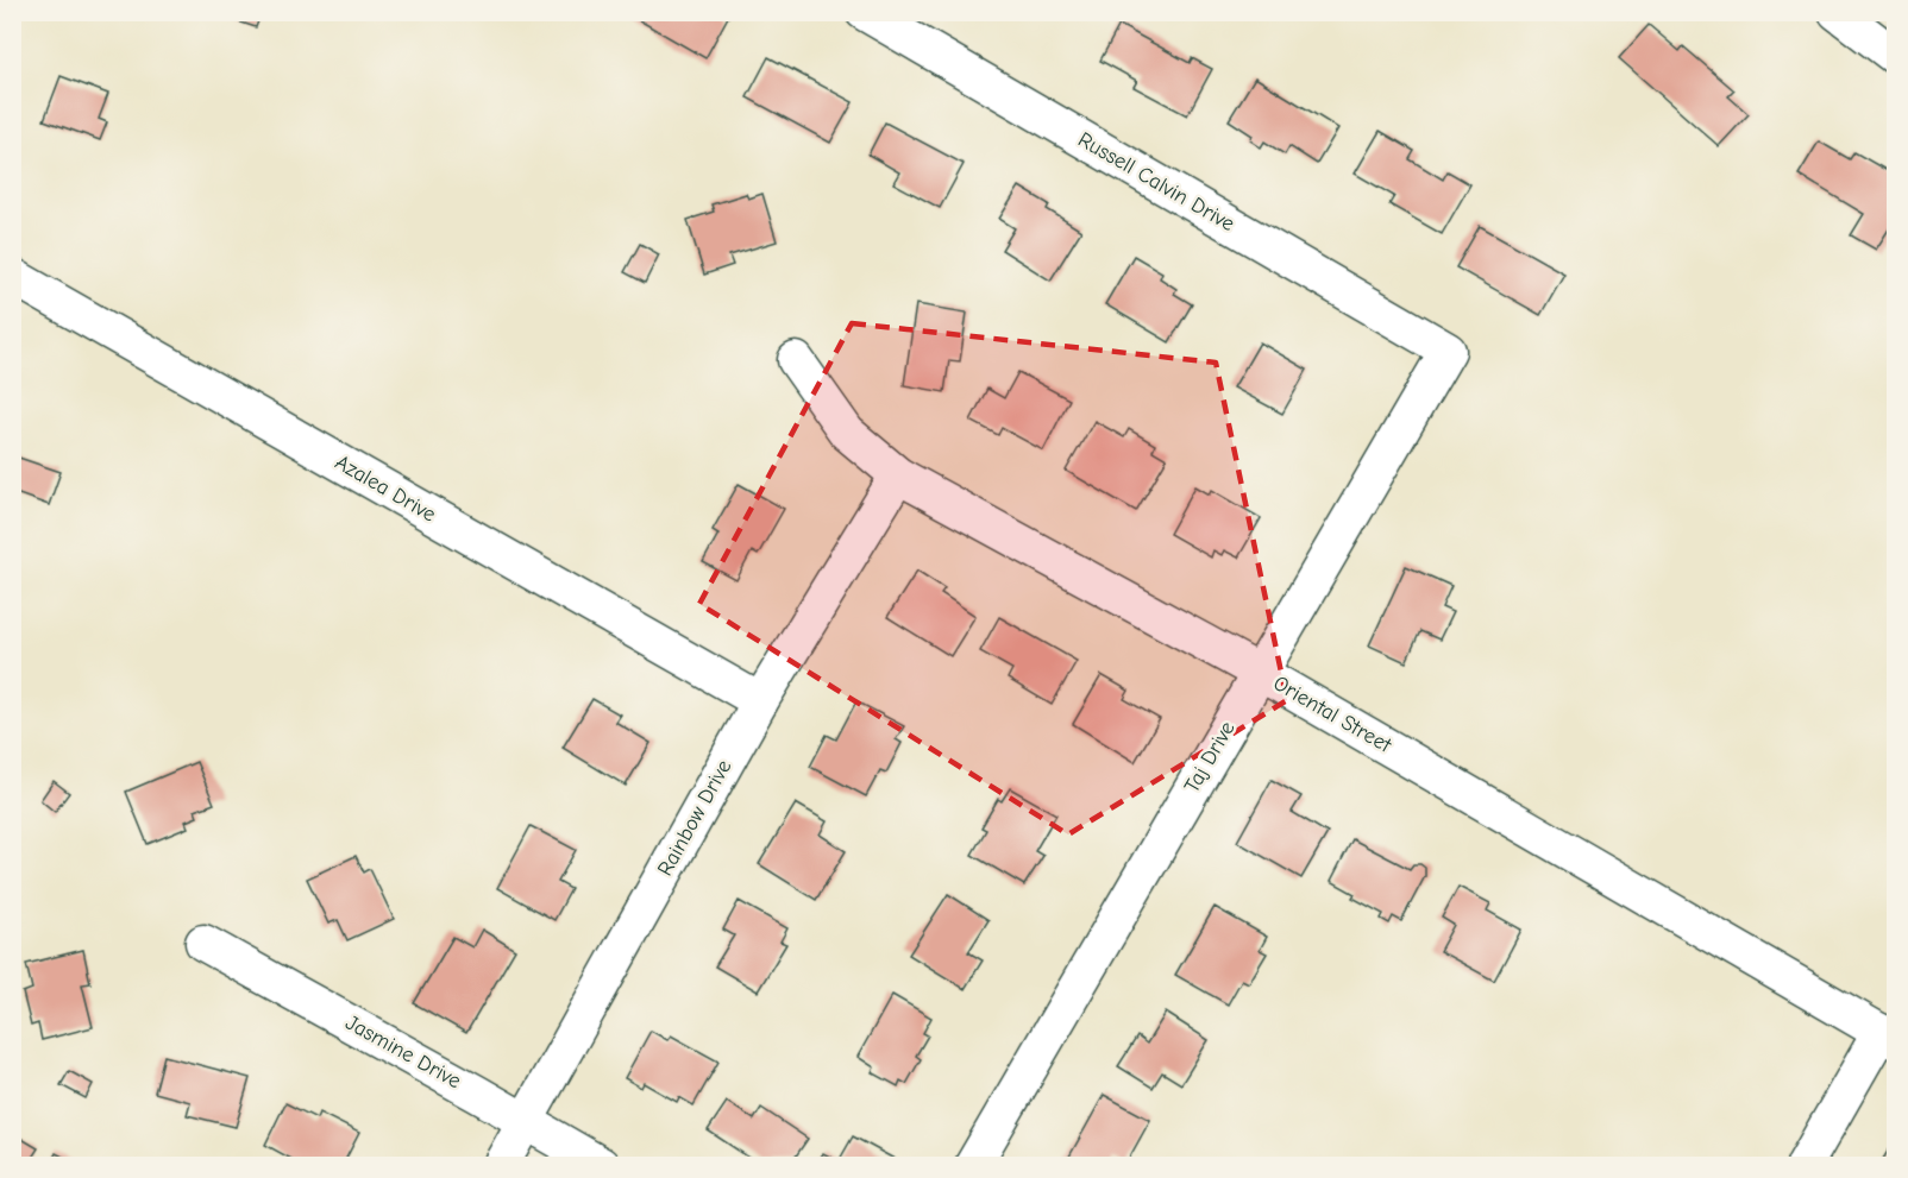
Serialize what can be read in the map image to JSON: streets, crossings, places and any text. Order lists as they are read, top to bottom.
{
  "streets": {
    "street": [
      "Russell Calvin Drive",
      "Azalea Drive",
      "Oriental Street",
      "Taj Drive",
      "Rainbow Drive",
      "Jasmine Drive"
    ]
  },
  "crossings": [
    ["Russell Calvin Drive", "Taj Drive"],
    ["Azalea Drive", "Rainbow Drive"],
    ["Oriental Street", "Taj Drive"],
    ["Oriental Street", "Rainbow Drive"],
    ["Rainbow Drive", "Jasmine Drive"]
  ]
}
